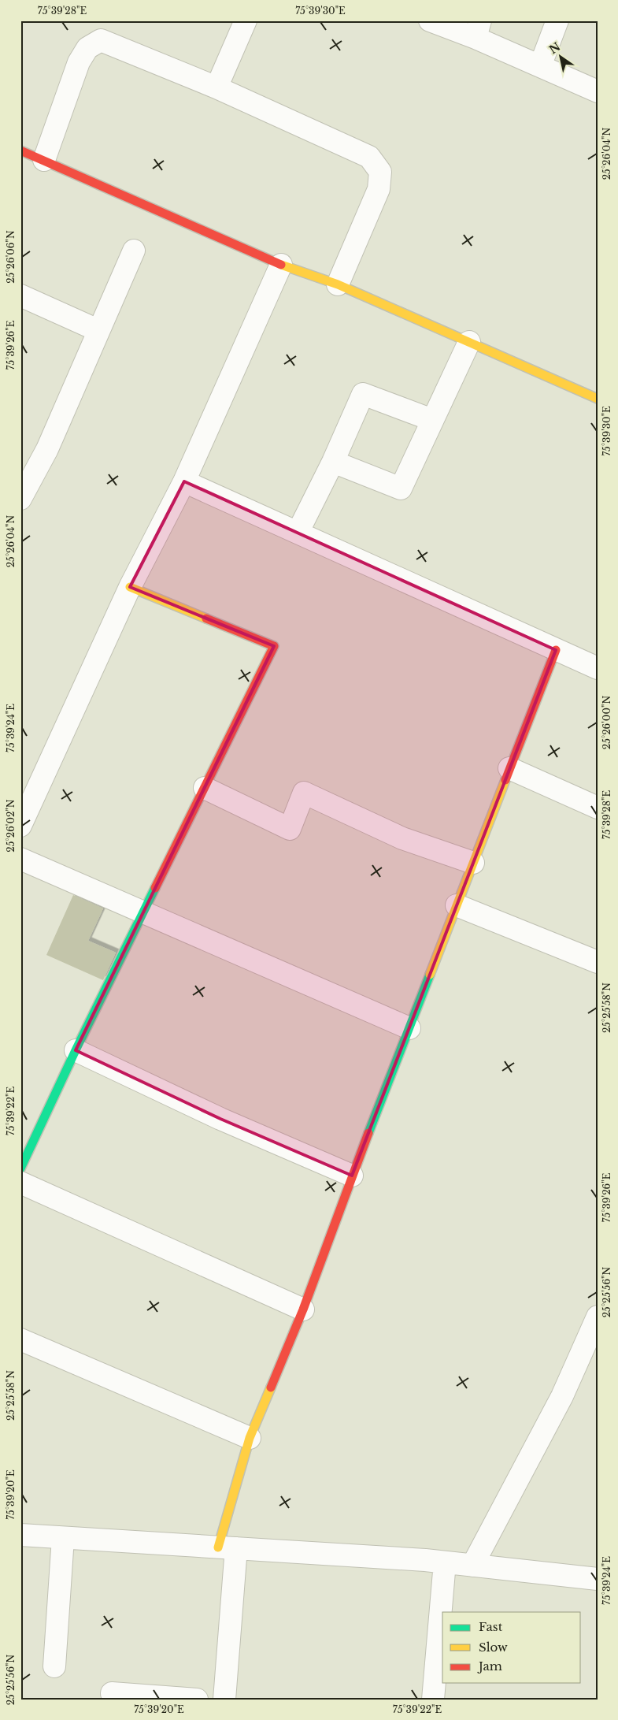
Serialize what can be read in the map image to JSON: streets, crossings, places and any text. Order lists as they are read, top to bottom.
{
  "legend": ["Fast", "Slow", "Jam"],
  "north": "top left",
  "coordinates": [
    "75°39'28\"E",
    "75°39'30\"E",
    "25°26'04\"N",
    "25°26'06\"N",
    "75°39'26\"E",
    "25°26'00\"N",
    "75°39'24\"E",
    "25°26'02\"N",
    "25°25'58\"N",
    "75°39'22\"E",
    "25°25'56\"N",
    "75°39'20\"E"
  ]
}
